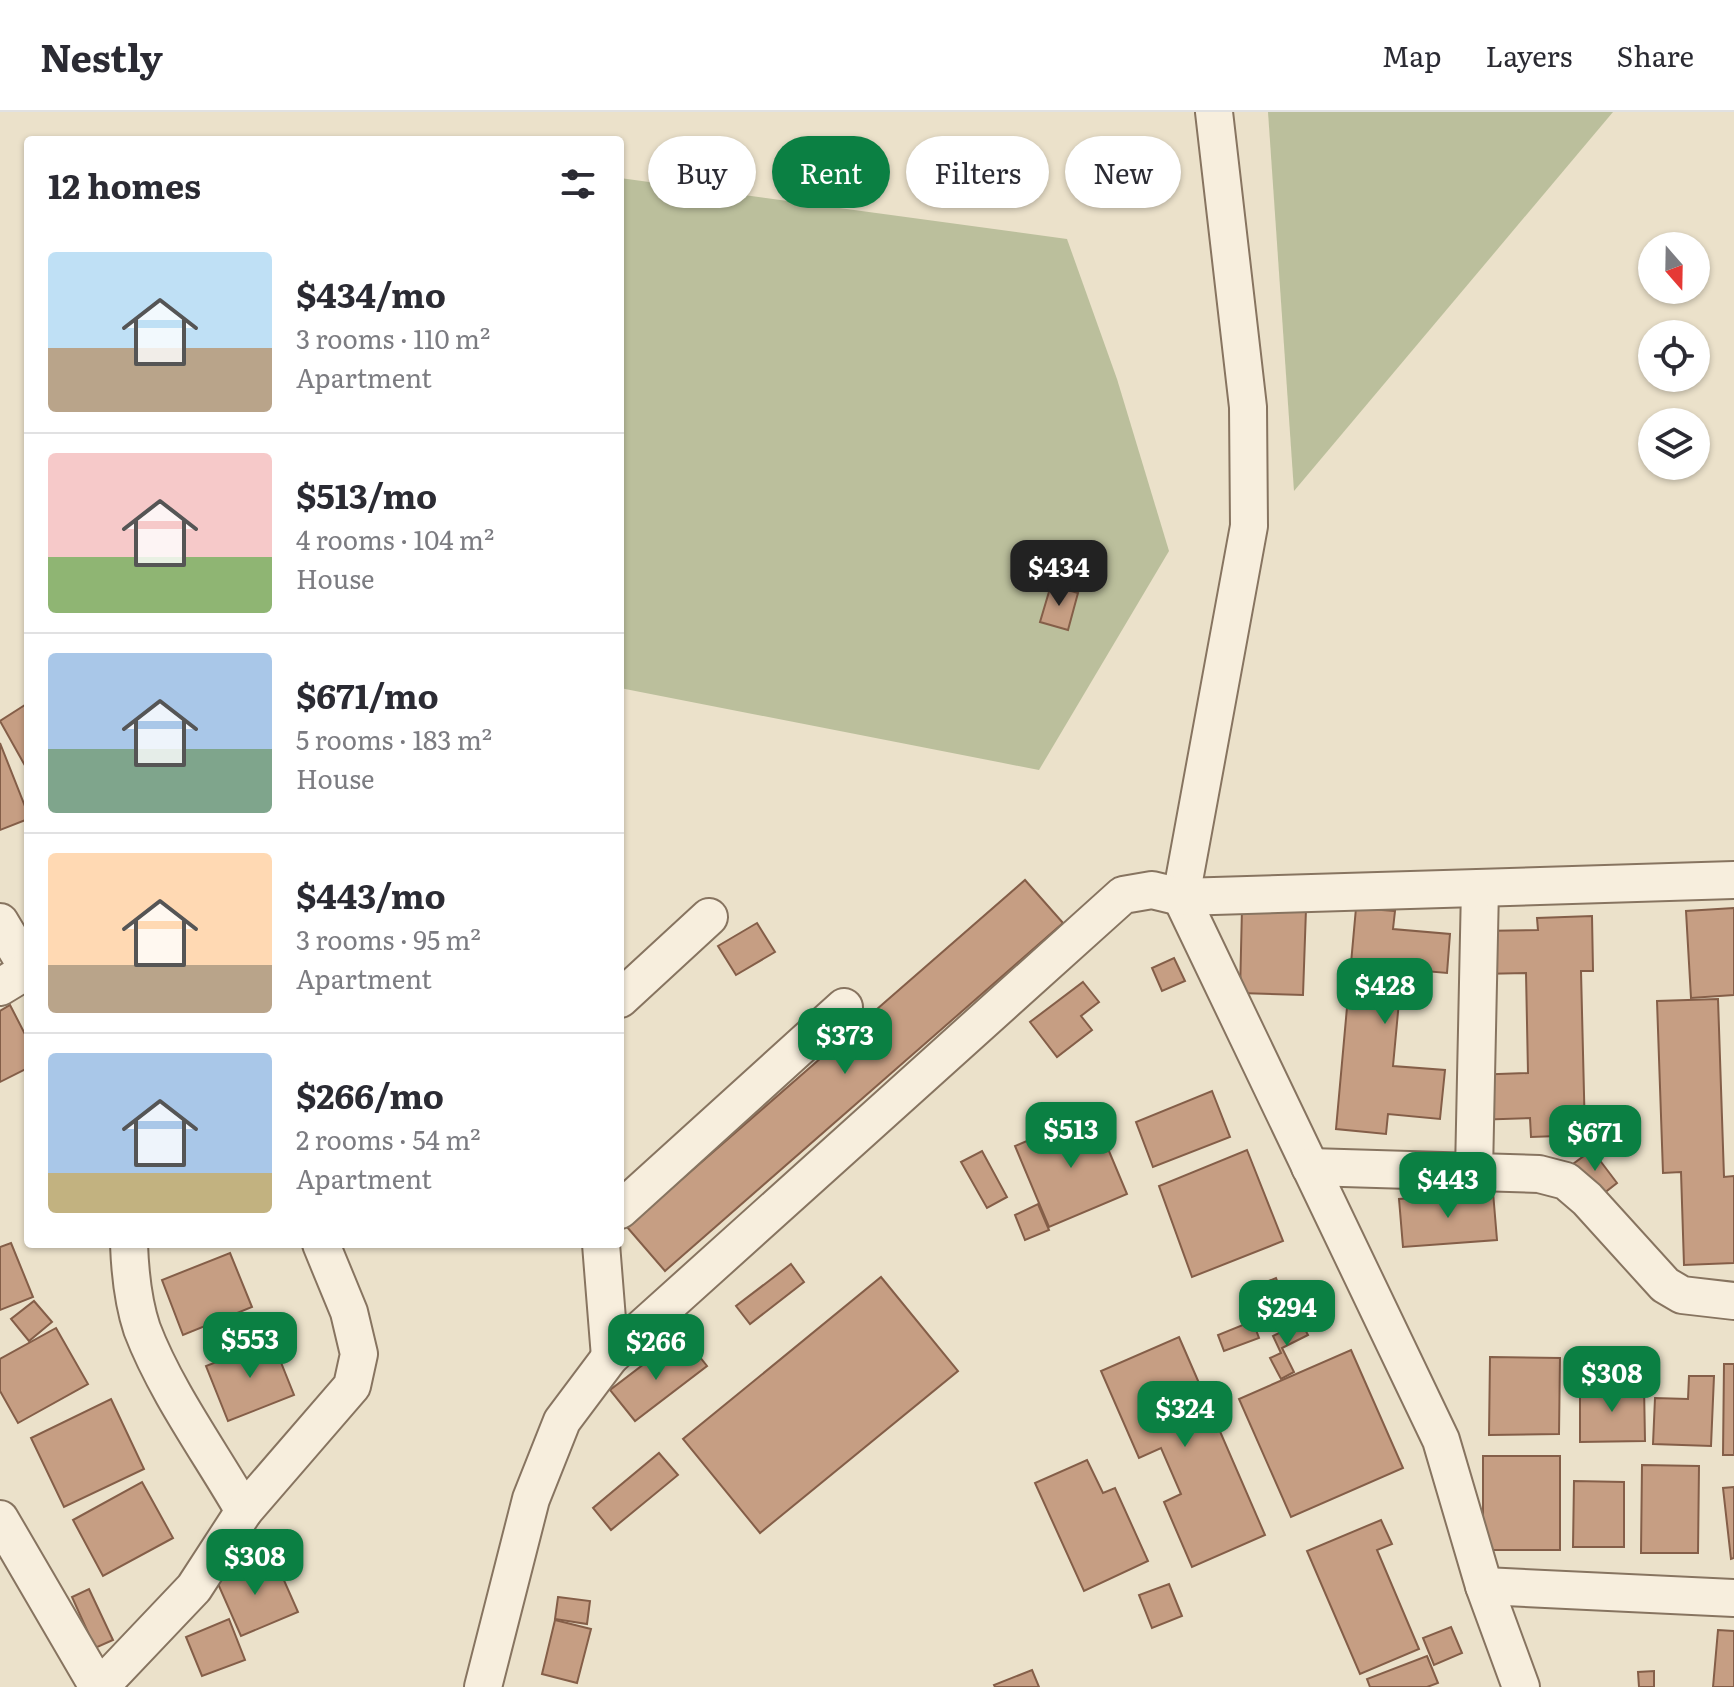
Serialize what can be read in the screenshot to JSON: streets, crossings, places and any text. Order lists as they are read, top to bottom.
{
  "north": "bottom",
  "page": {
    "header": "Nestly",
    "nav": ["Map", "Layers", "Share"],
    "chip": [
      "Buy",
      "Rent",
      "Filters",
      "New"
    ],
    "heading": "12 homes",
    "list": [
      {
        "name": "$434/mo",
        "note": "3 rooms · 110 m² · Apartment"
      },
      {
        "name": "$513/mo",
        "note": "4 rooms · 104 m² · House"
      },
      {
        "name": "$671/mo",
        "note": "5 rooms · 183 m² · House"
      },
      {
        "name": "$443/mo",
        "note": "3 rooms · 95 m² · Apartment"
      },
      {
        "name": "$266/mo",
        "note": "2 rooms · 54 m² · Apartment"
      }
    ],
    "price": [
      "$434",
      "$428",
      "$373",
      "$513",
      "$671",
      "$443",
      "$294",
      "$553",
      "$266",
      "$308",
      "$324",
      "$308"
    ]
  }
}
